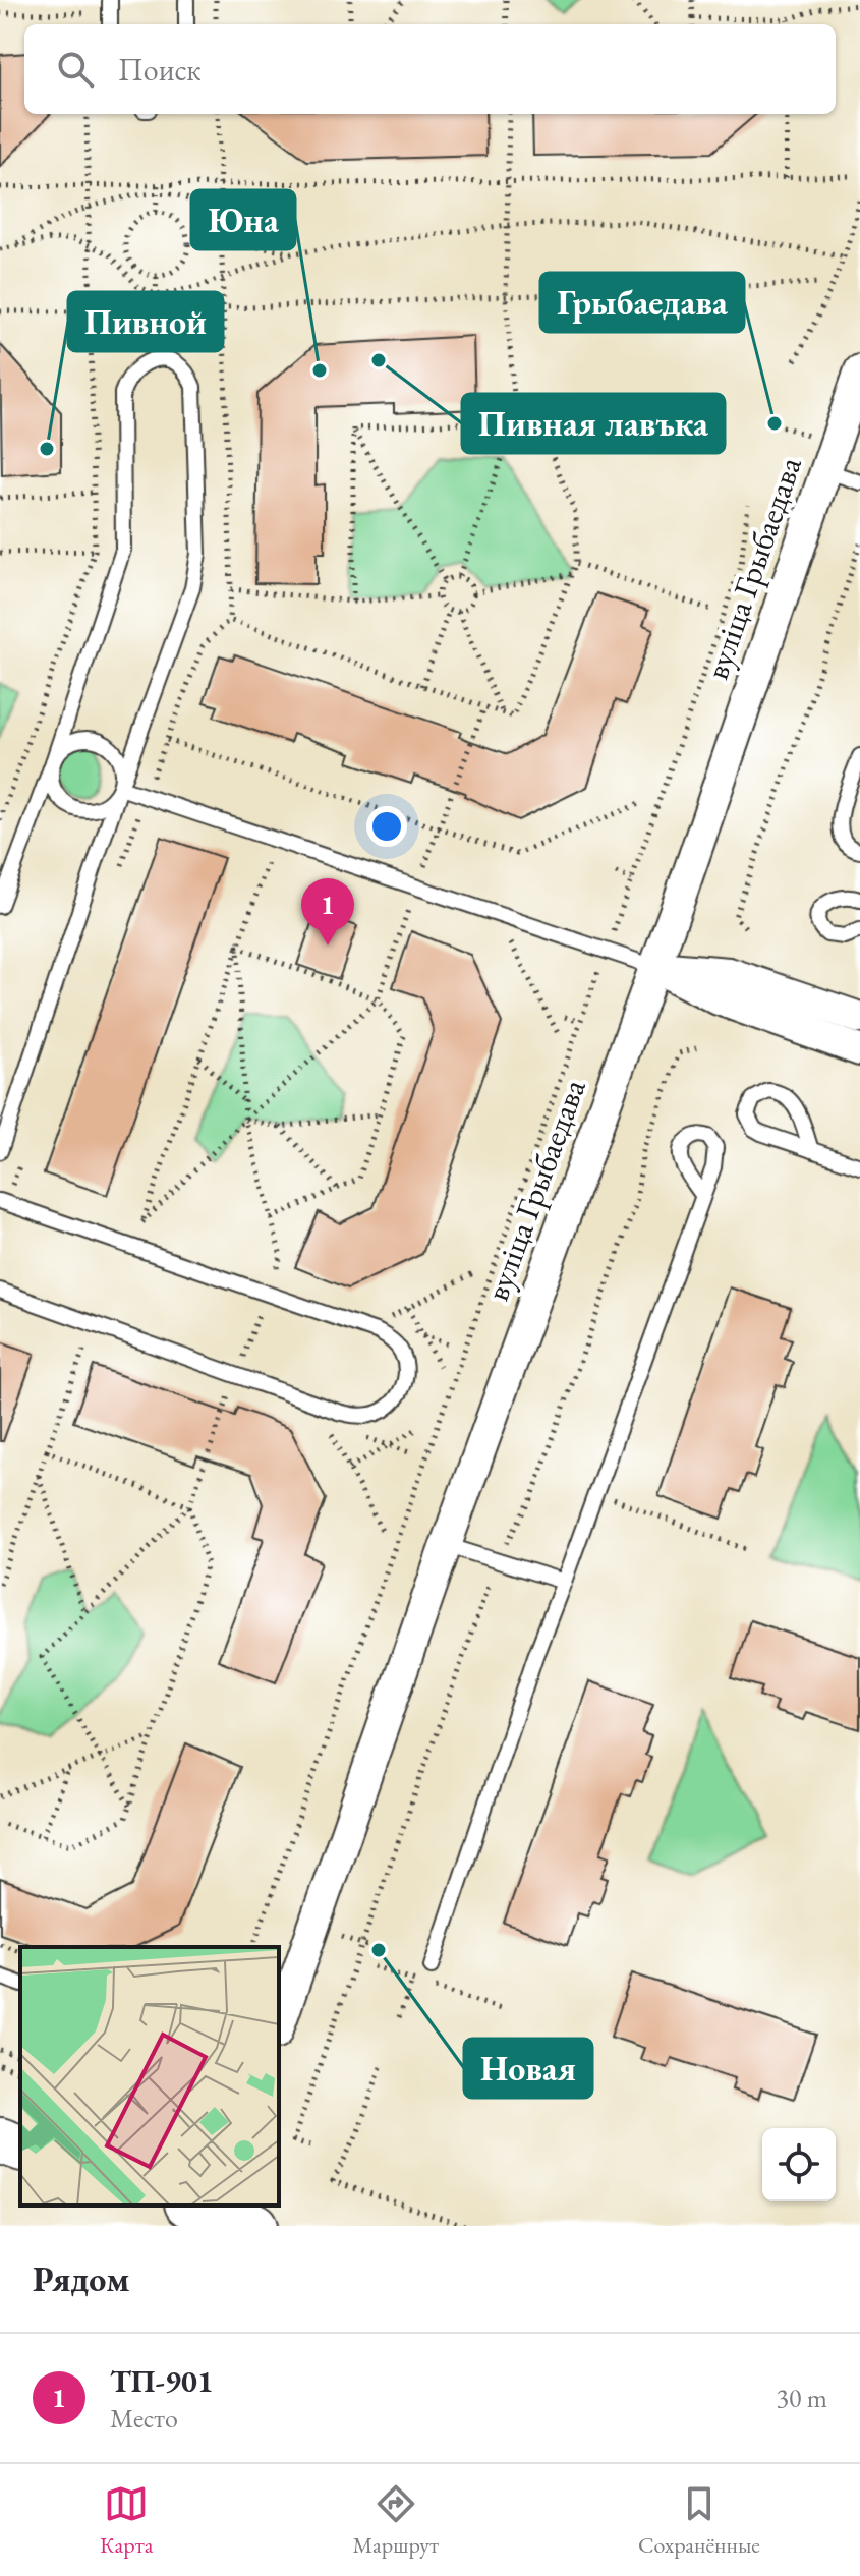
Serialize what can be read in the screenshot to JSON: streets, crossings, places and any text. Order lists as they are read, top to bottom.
{
  "streets": {
    "street": ["вуліца Грыбаедава"]
  },
  "places": [
    "Пивная лавъка",
    "Юна",
    "Грыбаедава",
    "Пивной",
    "Новая"
  ],
  "page": {
    "search": "Поиск",
    "pins": "1",
    "heading": "Рядом",
    "list": [
      {
        "mark": "1",
        "name": "ТП-901",
        "note": "Место",
        "value": "30 m"
      }
    ],
    "nav": ["Карта", "Маршрут", "Сохранённые"]
  }
}
